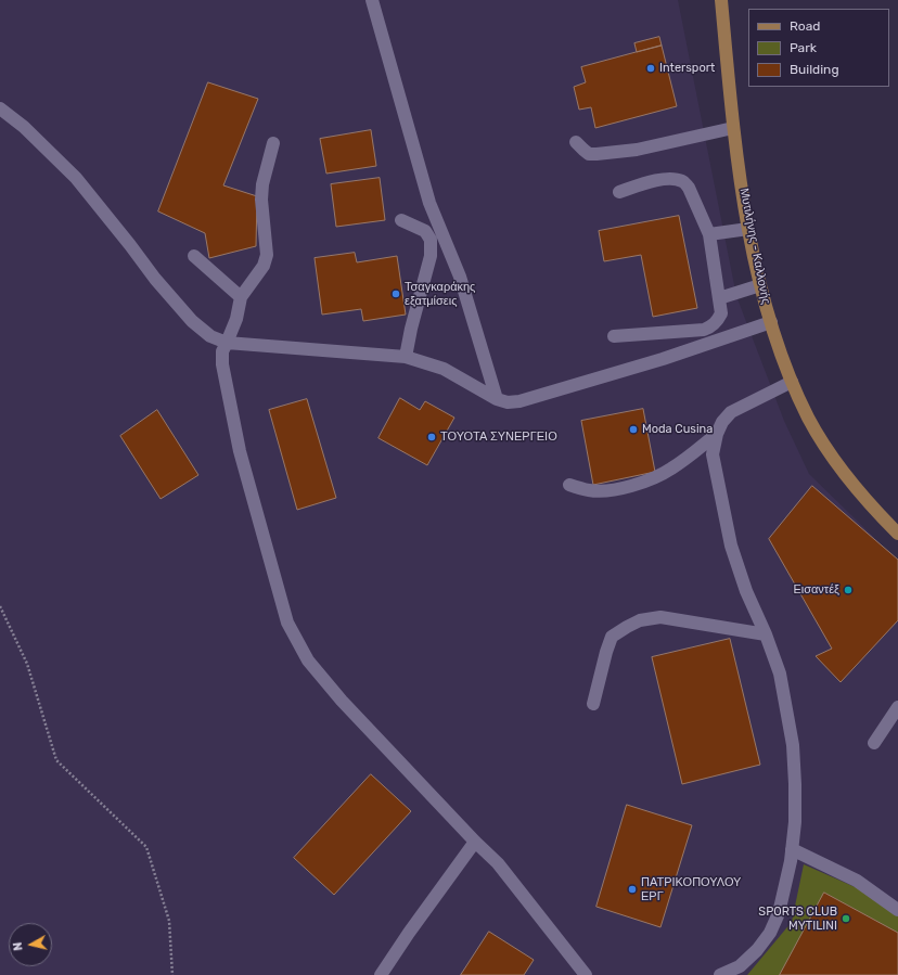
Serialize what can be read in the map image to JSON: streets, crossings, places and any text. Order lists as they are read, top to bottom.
{
  "streets": {
    "main road": ["Μυτιλήνης - Καλλονής"]
  },
  "places": [
    "Intersport",
    "Τσαγκαράκης εξατμίσεις",
    "Moda Cusina",
    "ΤΟΥΟΤΑ ΣΥΝΕΡΓΕΙΟ",
    "Εισαντέξ",
    "ΠΑΤΡΙΚΟΠΟΥΛΟΥ ΕΡΓ",
    "SPORTS CLUB MYTILINI"
  ],
  "legend": ["Road", "Park", "Building"],
  "north": "left"
}
